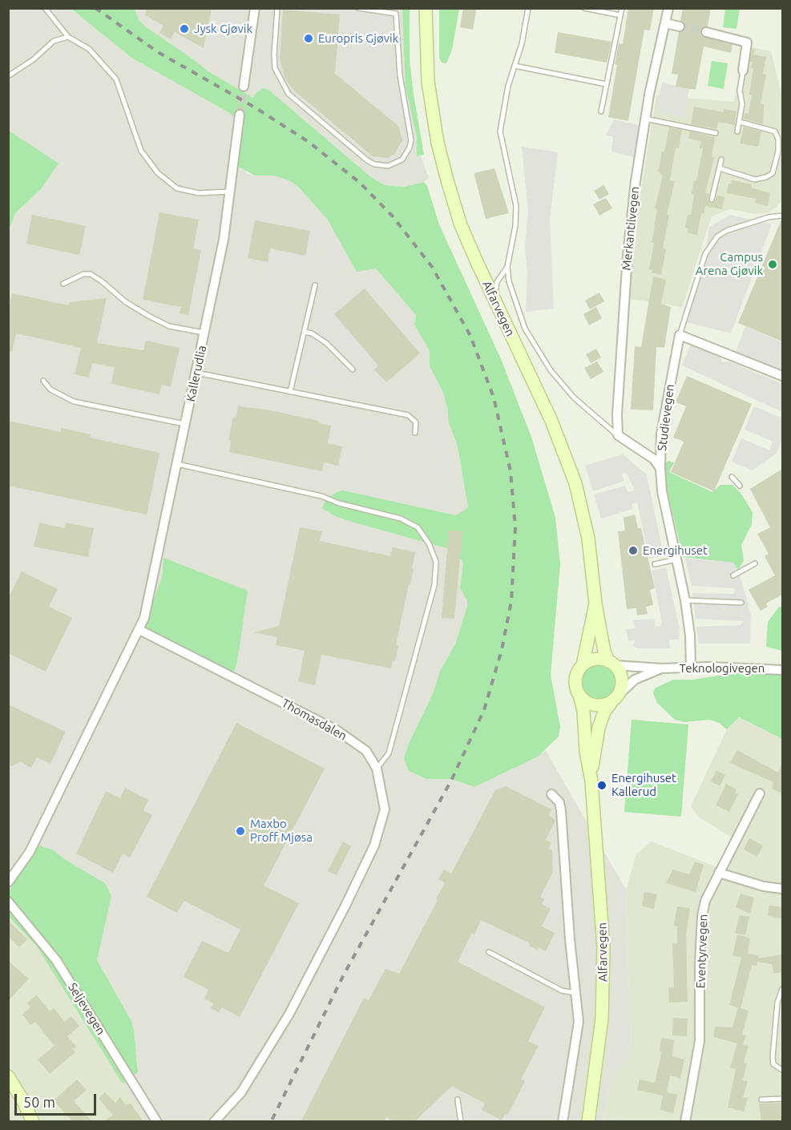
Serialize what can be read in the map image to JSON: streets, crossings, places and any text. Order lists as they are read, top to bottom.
{
  "streets": {
    "main road": ["Alfarvegen"],
    "street": [
      "Merkantilvegen",
      "Kallerudlia",
      "Studievegen",
      "Teknologivegen",
      "Thomasdalen",
      "Eventyrvegen",
      "Seljevegen"
    ]
  },
  "crossings": [
    ["Alfarvegen", "Teknologivegen"],
    ["Kallerudlia", "Thomasdalen"],
    ["Studievegen", "Teknologivegen"]
  ],
  "places": [
    "Jysk Gjøvik",
    "Europris Gjøvik",
    "Campus Arena Gjøvik",
    "Energihuset",
    "Energihuset Kallerud",
    "Maxbo Proff Mjøsa"
  ],
  "scale_bar": "50 m"
}
